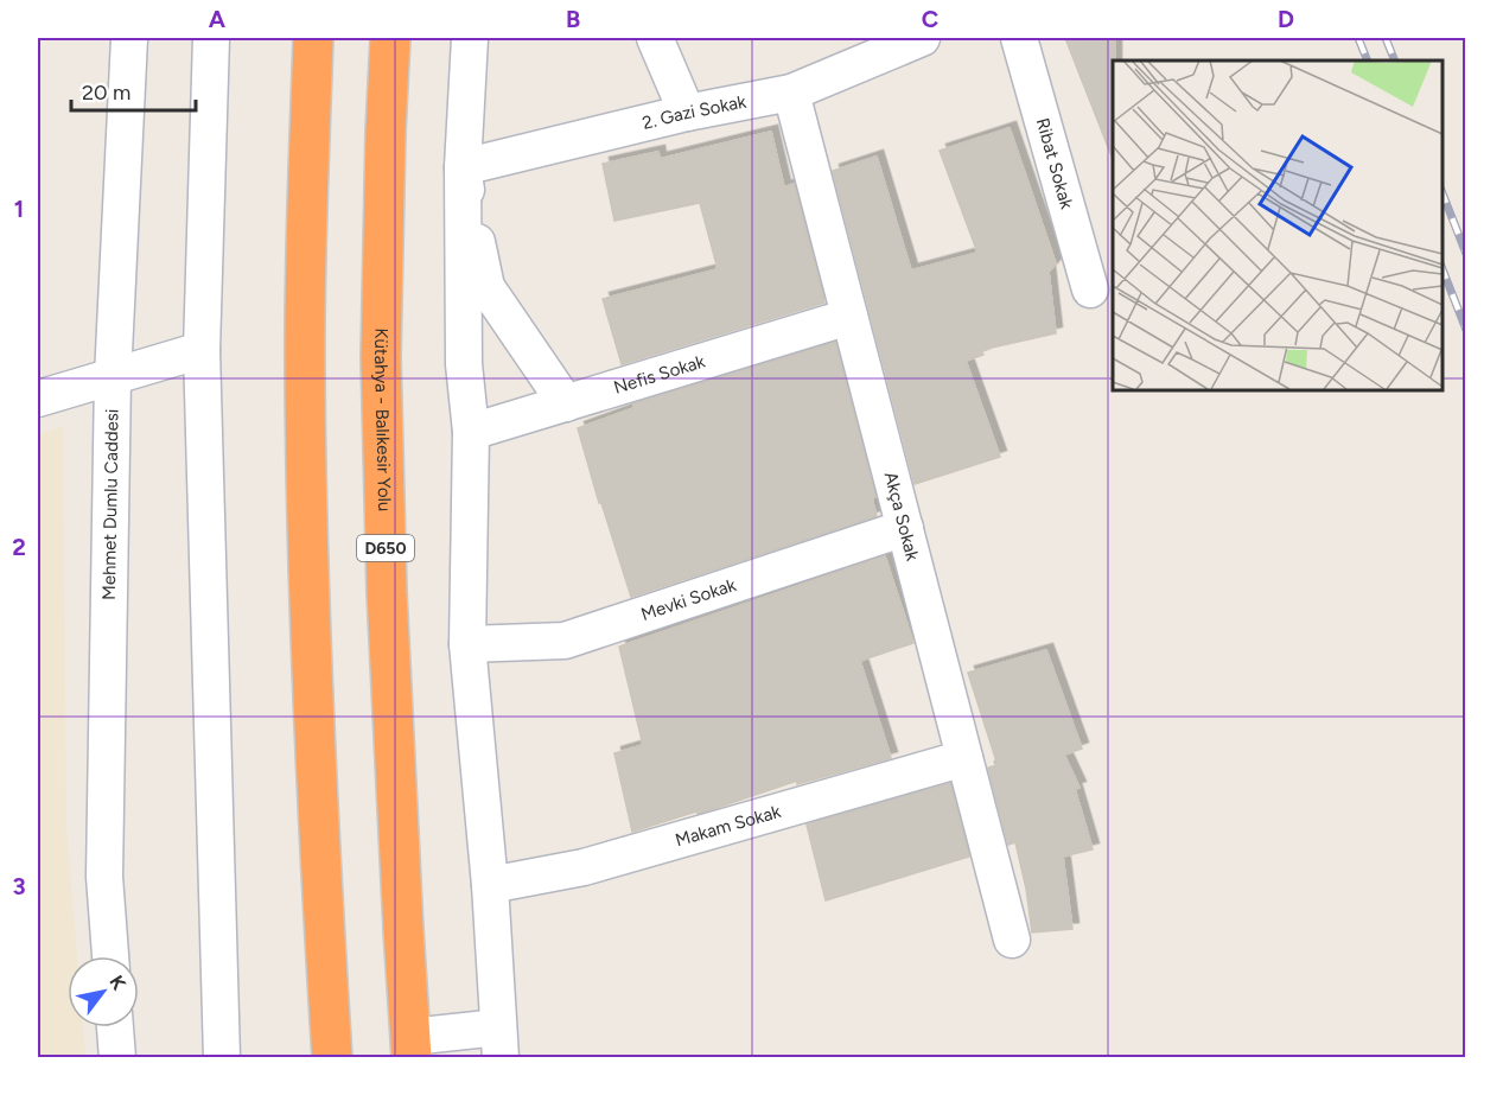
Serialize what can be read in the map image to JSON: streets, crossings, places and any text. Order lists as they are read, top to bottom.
{
  "streets": {
    "highway": ["Kütahya - Balıkesir Yolu", "D650"],
    "street": [
      "2. Gazi Sokak",
      "Ribat Sokak",
      "Nefis Sokak",
      "Mehmet Dumlu Caddesi",
      "Akça Sokak",
      "Mevki Sokak",
      "Makam Sokak"
    ]
  },
  "crossings": [
    ["2. Gazi Sokak", "Akça Sokak"],
    ["Nefis Sokak", "Akça Sokak"],
    ["Akça Sokak", "Mevki Sokak"],
    ["Akça Sokak", "Makam Sokak"]
  ],
  "scale_bar": "20 m",
  "north": "top right",
  "grid": {
    "columns": [
      "A",
      "B",
      "C",
      "D"
    ],
    "rows": ["1", "2", "3"]
  }
}
